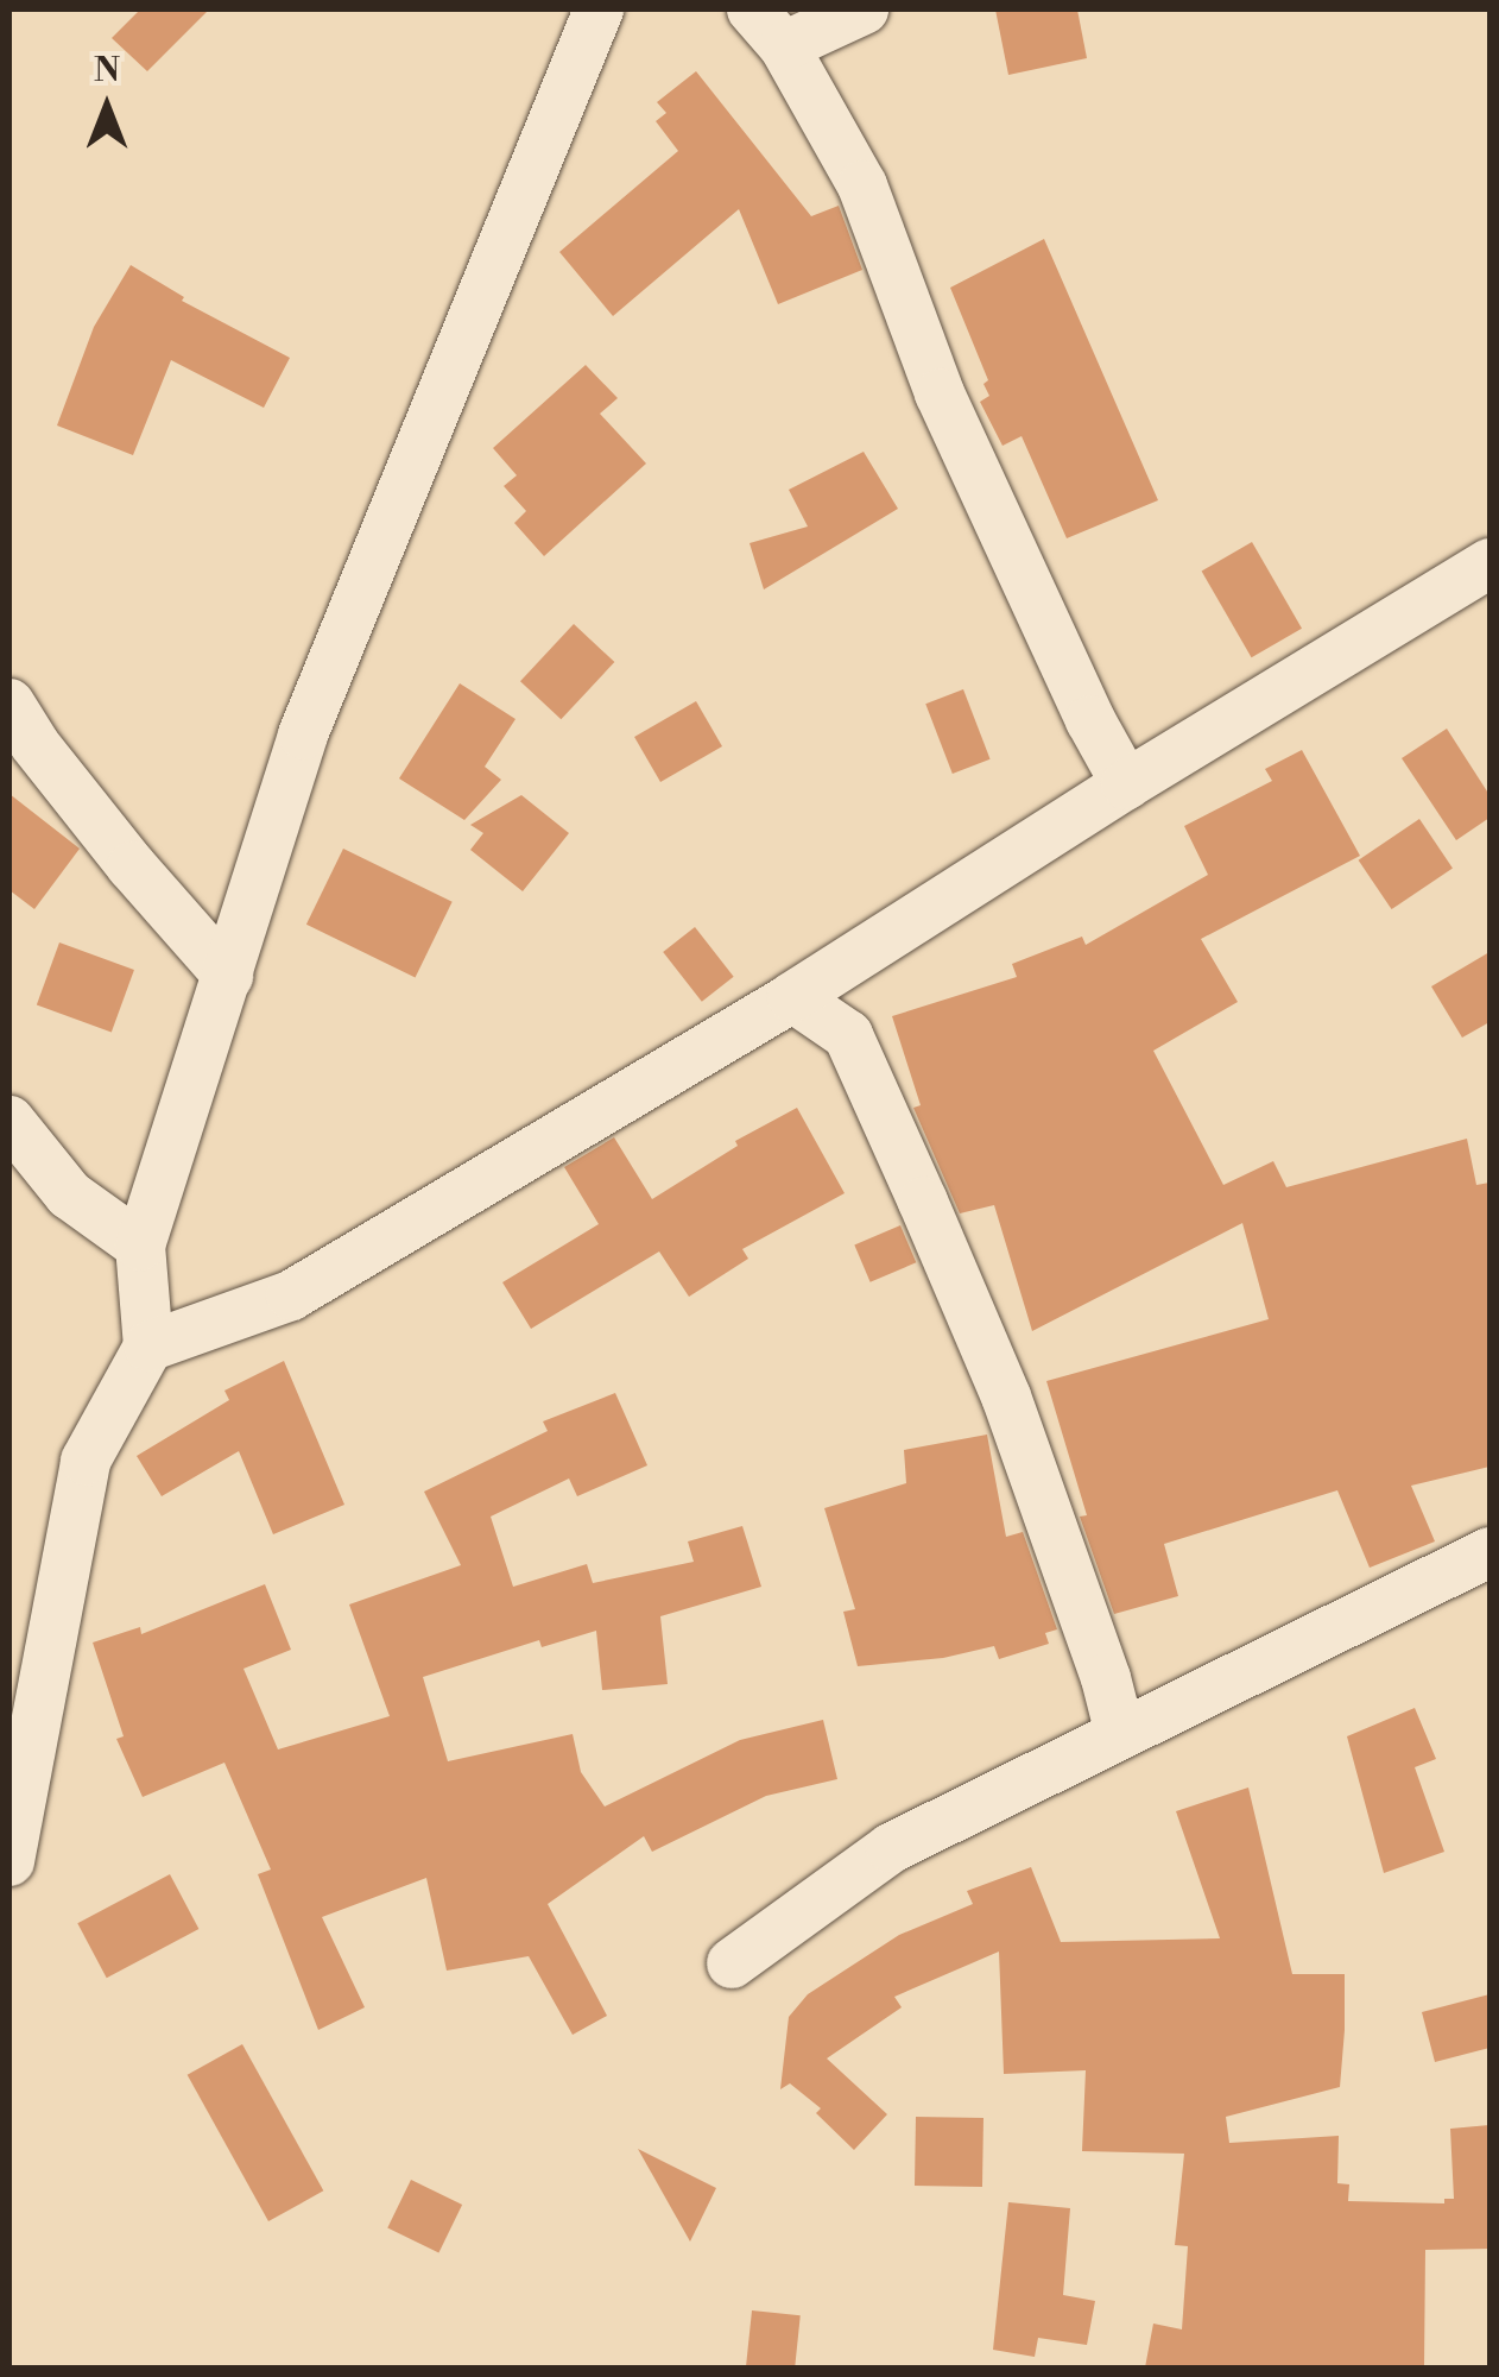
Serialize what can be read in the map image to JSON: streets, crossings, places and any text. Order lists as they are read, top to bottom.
{
  "north": "top"
}
